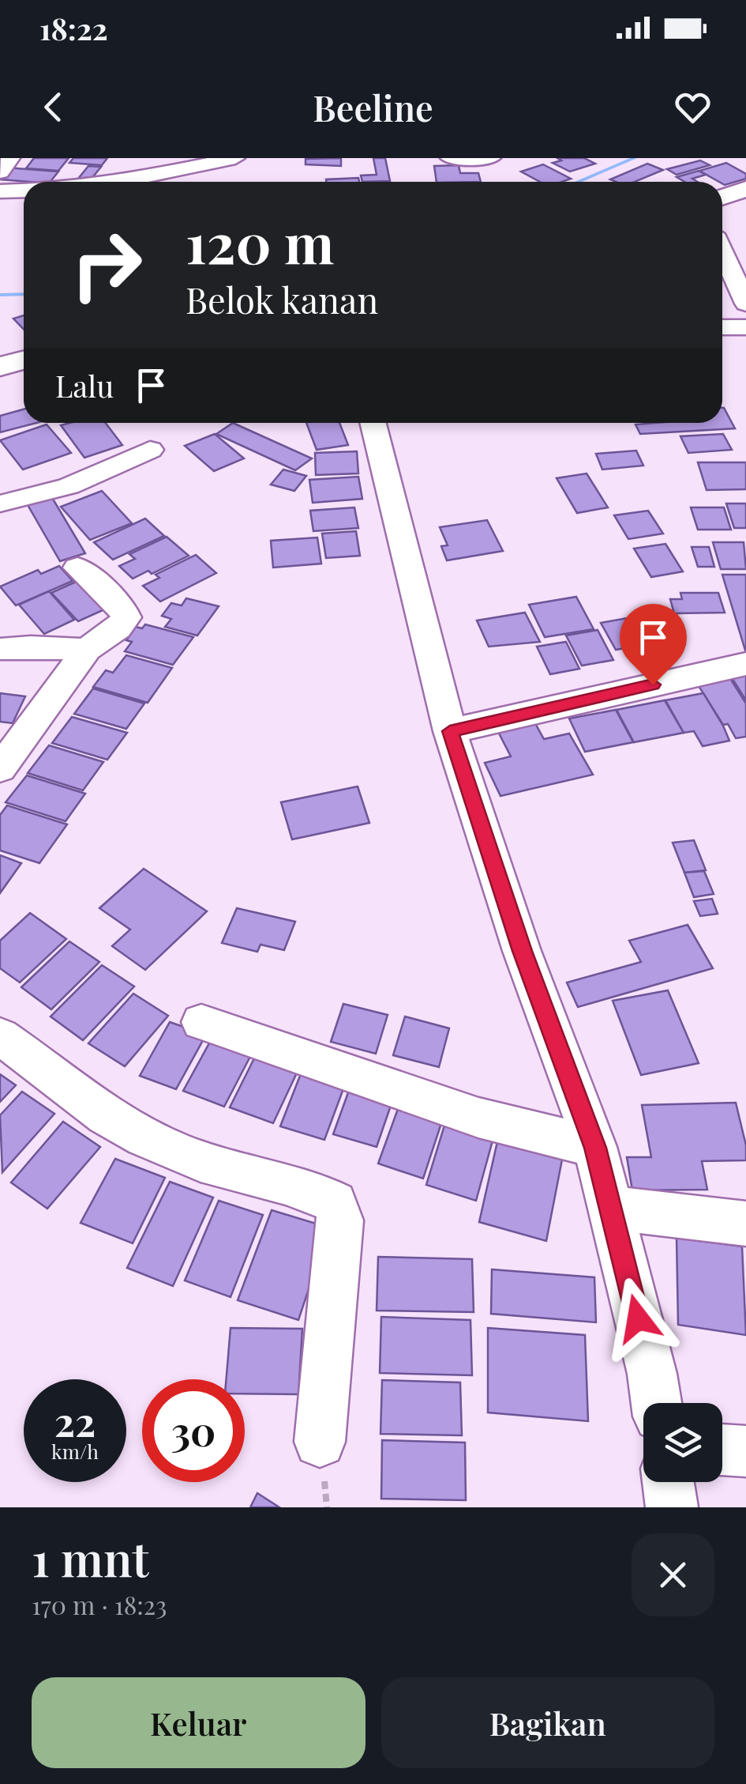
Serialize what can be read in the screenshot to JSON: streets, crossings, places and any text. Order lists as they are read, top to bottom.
{
  "page": {
    "status": "18:22",
    "header": "Beeline",
    "turn": ["120 m", "Belok kanan"],
    "then": "Lalu",
    "speed": "22 km/h",
    "limit": "30",
    "heading": ["1 mnt", "170 m · 18:23"],
    "buttons": ["Keluar", "Bagikan"]
  }
}
